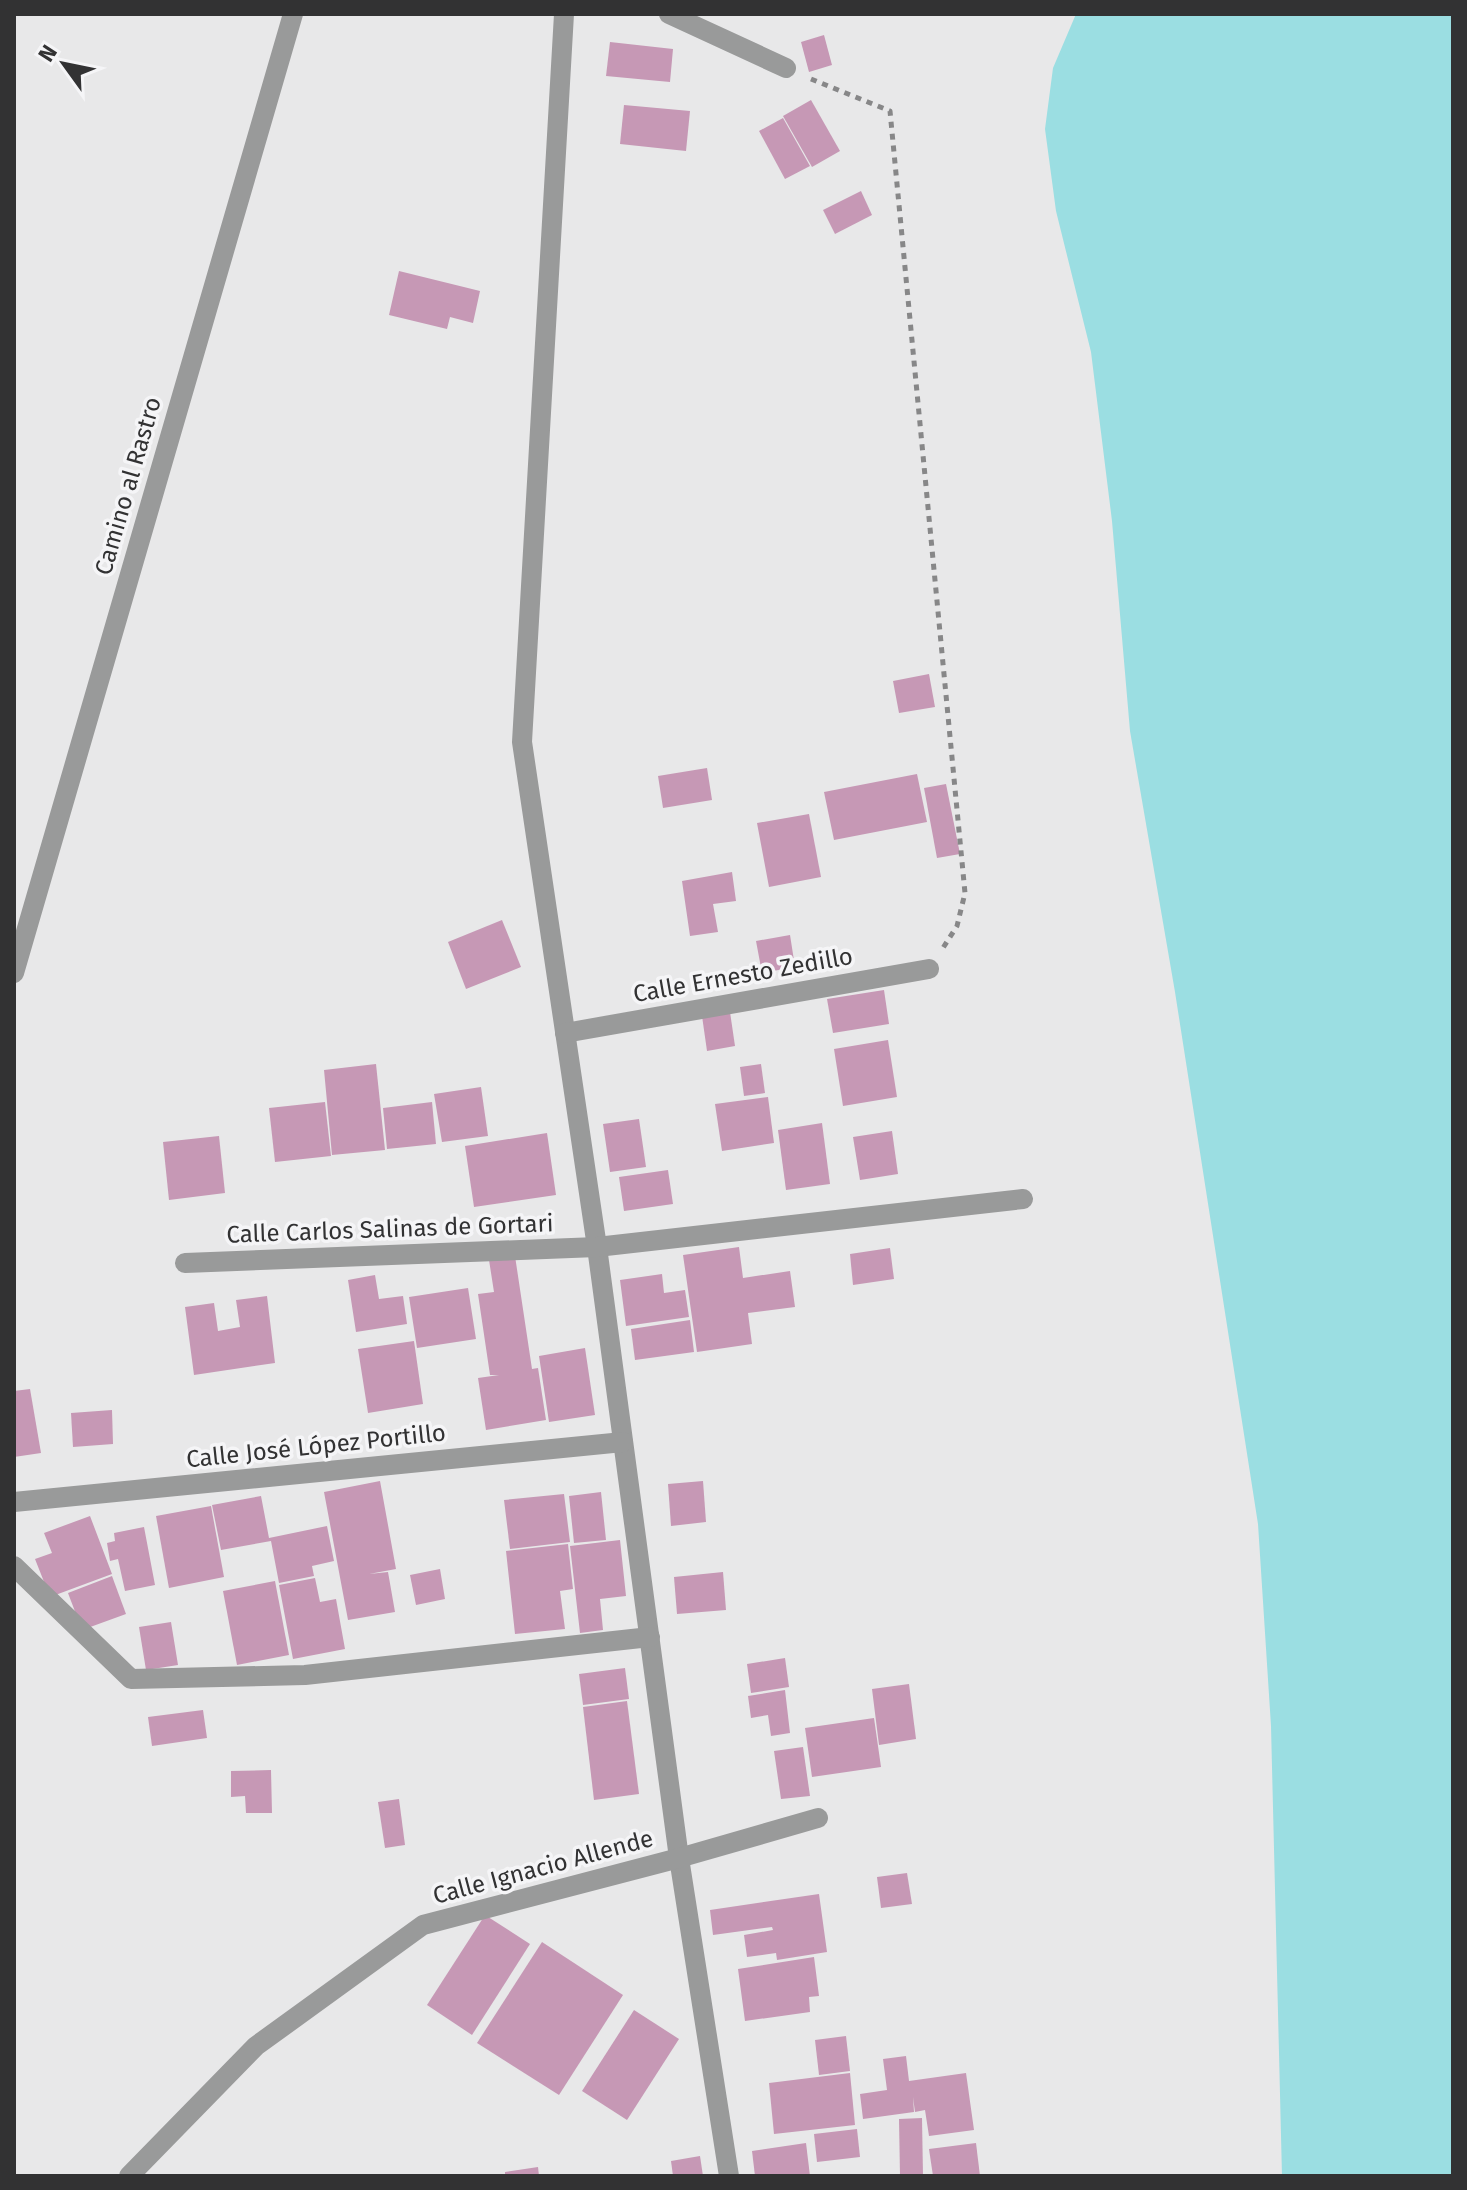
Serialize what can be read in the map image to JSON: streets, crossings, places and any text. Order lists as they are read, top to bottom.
{
  "streets": {
    "street": [
      "Camino al Rastro",
      "Calle Ernesto Zedillo",
      "Calle Carlos Salinas de Gortari",
      "Calle José López Portillo",
      "Calle Ignacio Allende"
    ]
  },
  "north": "top left"
}
